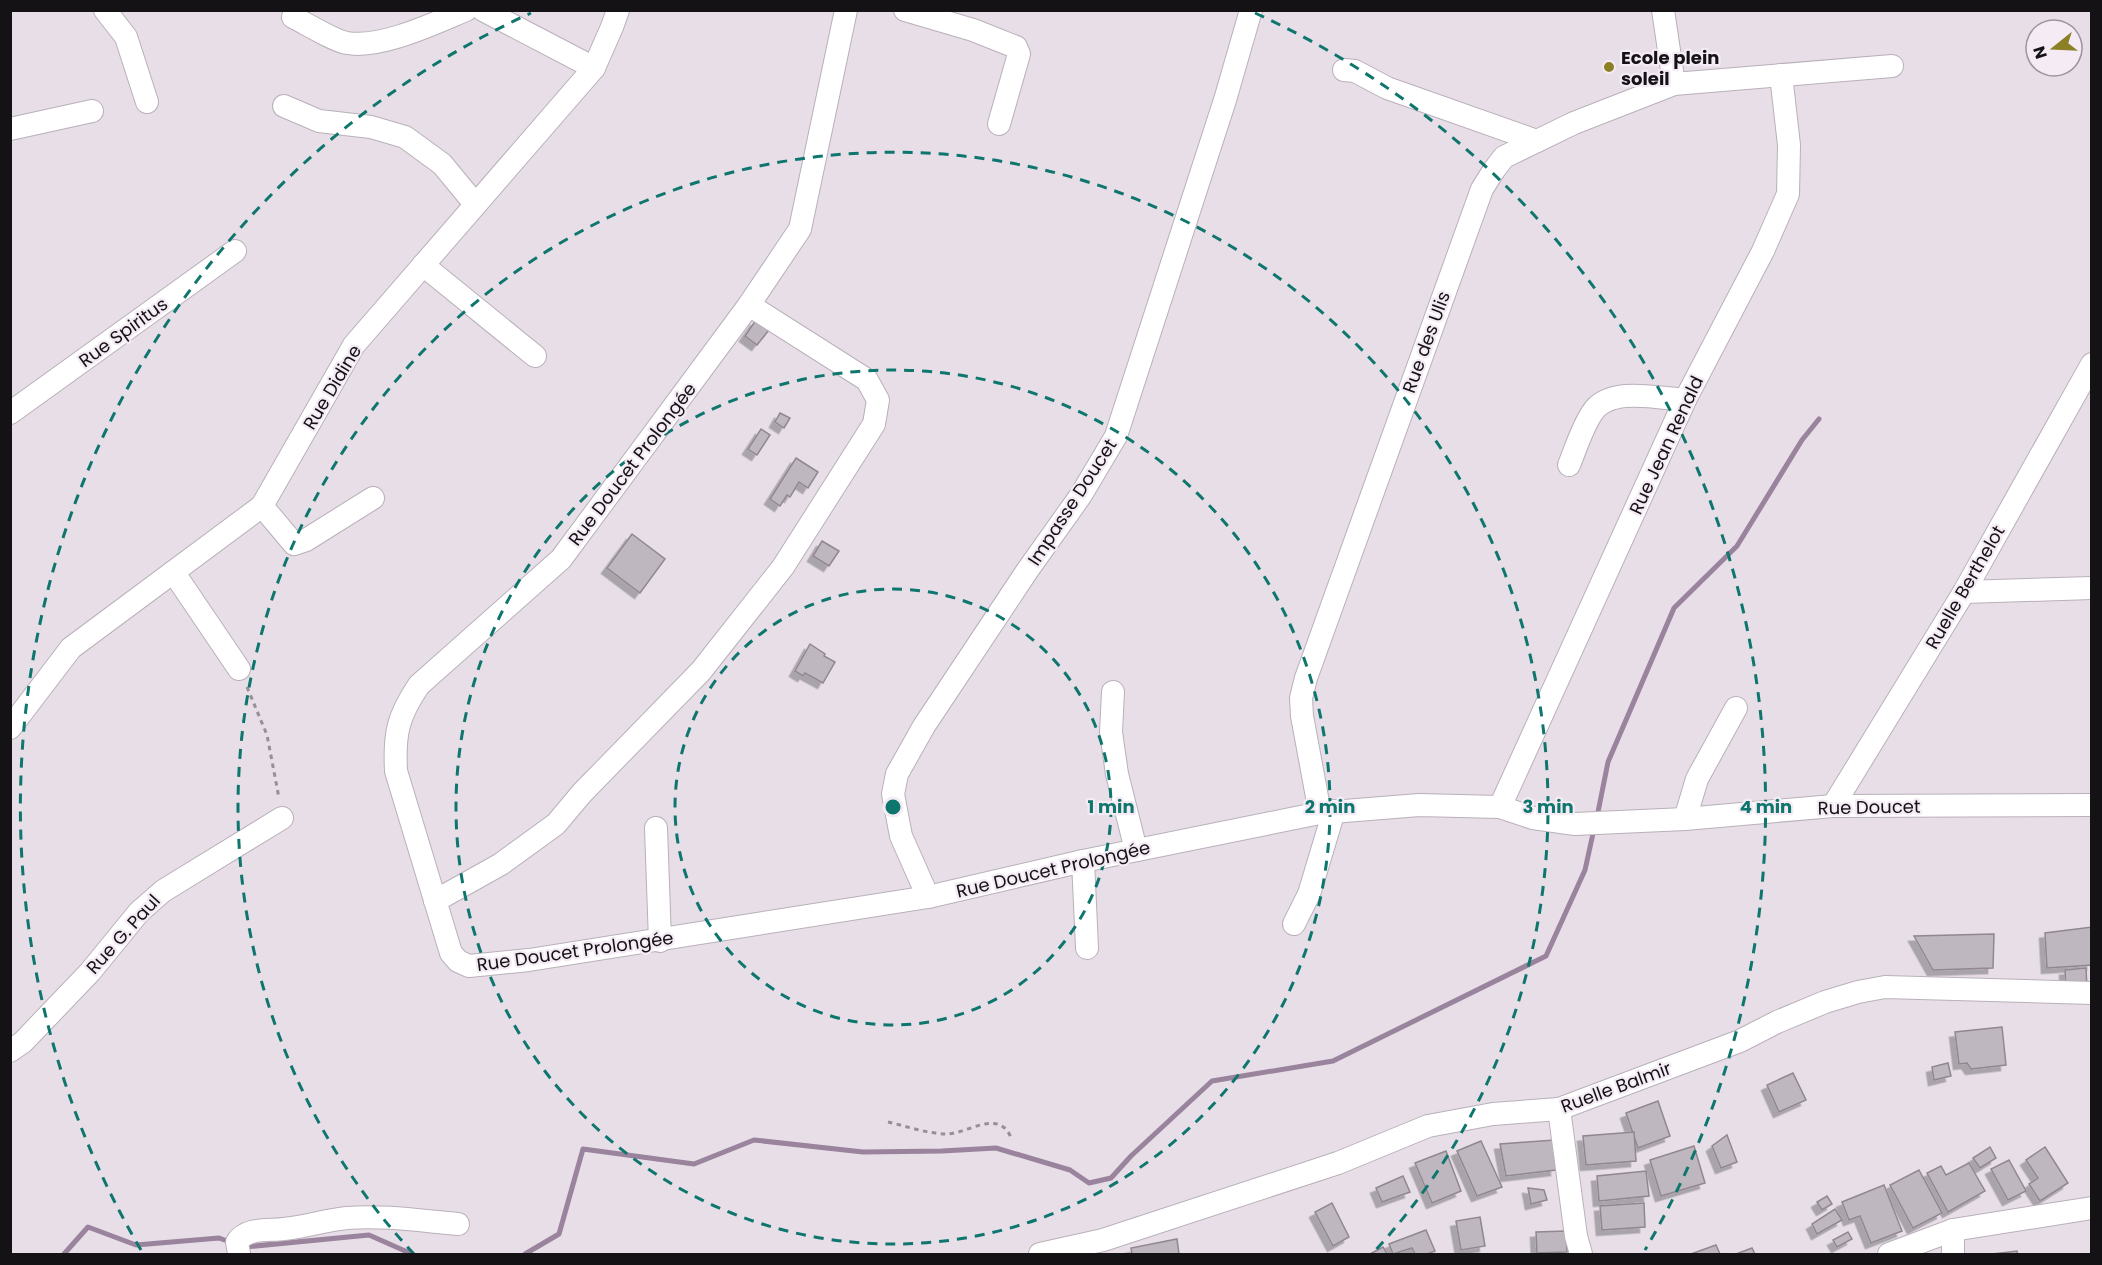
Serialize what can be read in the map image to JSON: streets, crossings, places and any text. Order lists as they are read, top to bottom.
{
  "streets": {
    "street": [
      "Rue Spiritus",
      "Rue des Ulis",
      "Rue Didine",
      "Rue Jean Renald",
      "Rue Doucet Prolongée",
      "Impasse Doucet",
      "Ruelle Berthelot",
      "Rue Doucet",
      "Rue G. Paul",
      "Ruelle Balmir"
    ]
  },
  "crossings": [
    ["Rue des Ulis", "Rue Jean Renald"],
    ["Rue des Ulis", "Rue Doucet Prolongée"],
    ["Rue Jean Renald", "Rue Doucet Prolongée"],
    ["Rue Doucet Prolongée", "Impasse Doucet"],
    ["Rue Doucet Prolongée", "Rue Doucet"],
    ["Ruelle Berthelot", "Rue Doucet"]
  ],
  "places": ["Ecole plein soleil"],
  "north": "left",
  "rings": [
    "1 min",
    "2 min",
    "3 min",
    "4 min"
  ]
}
